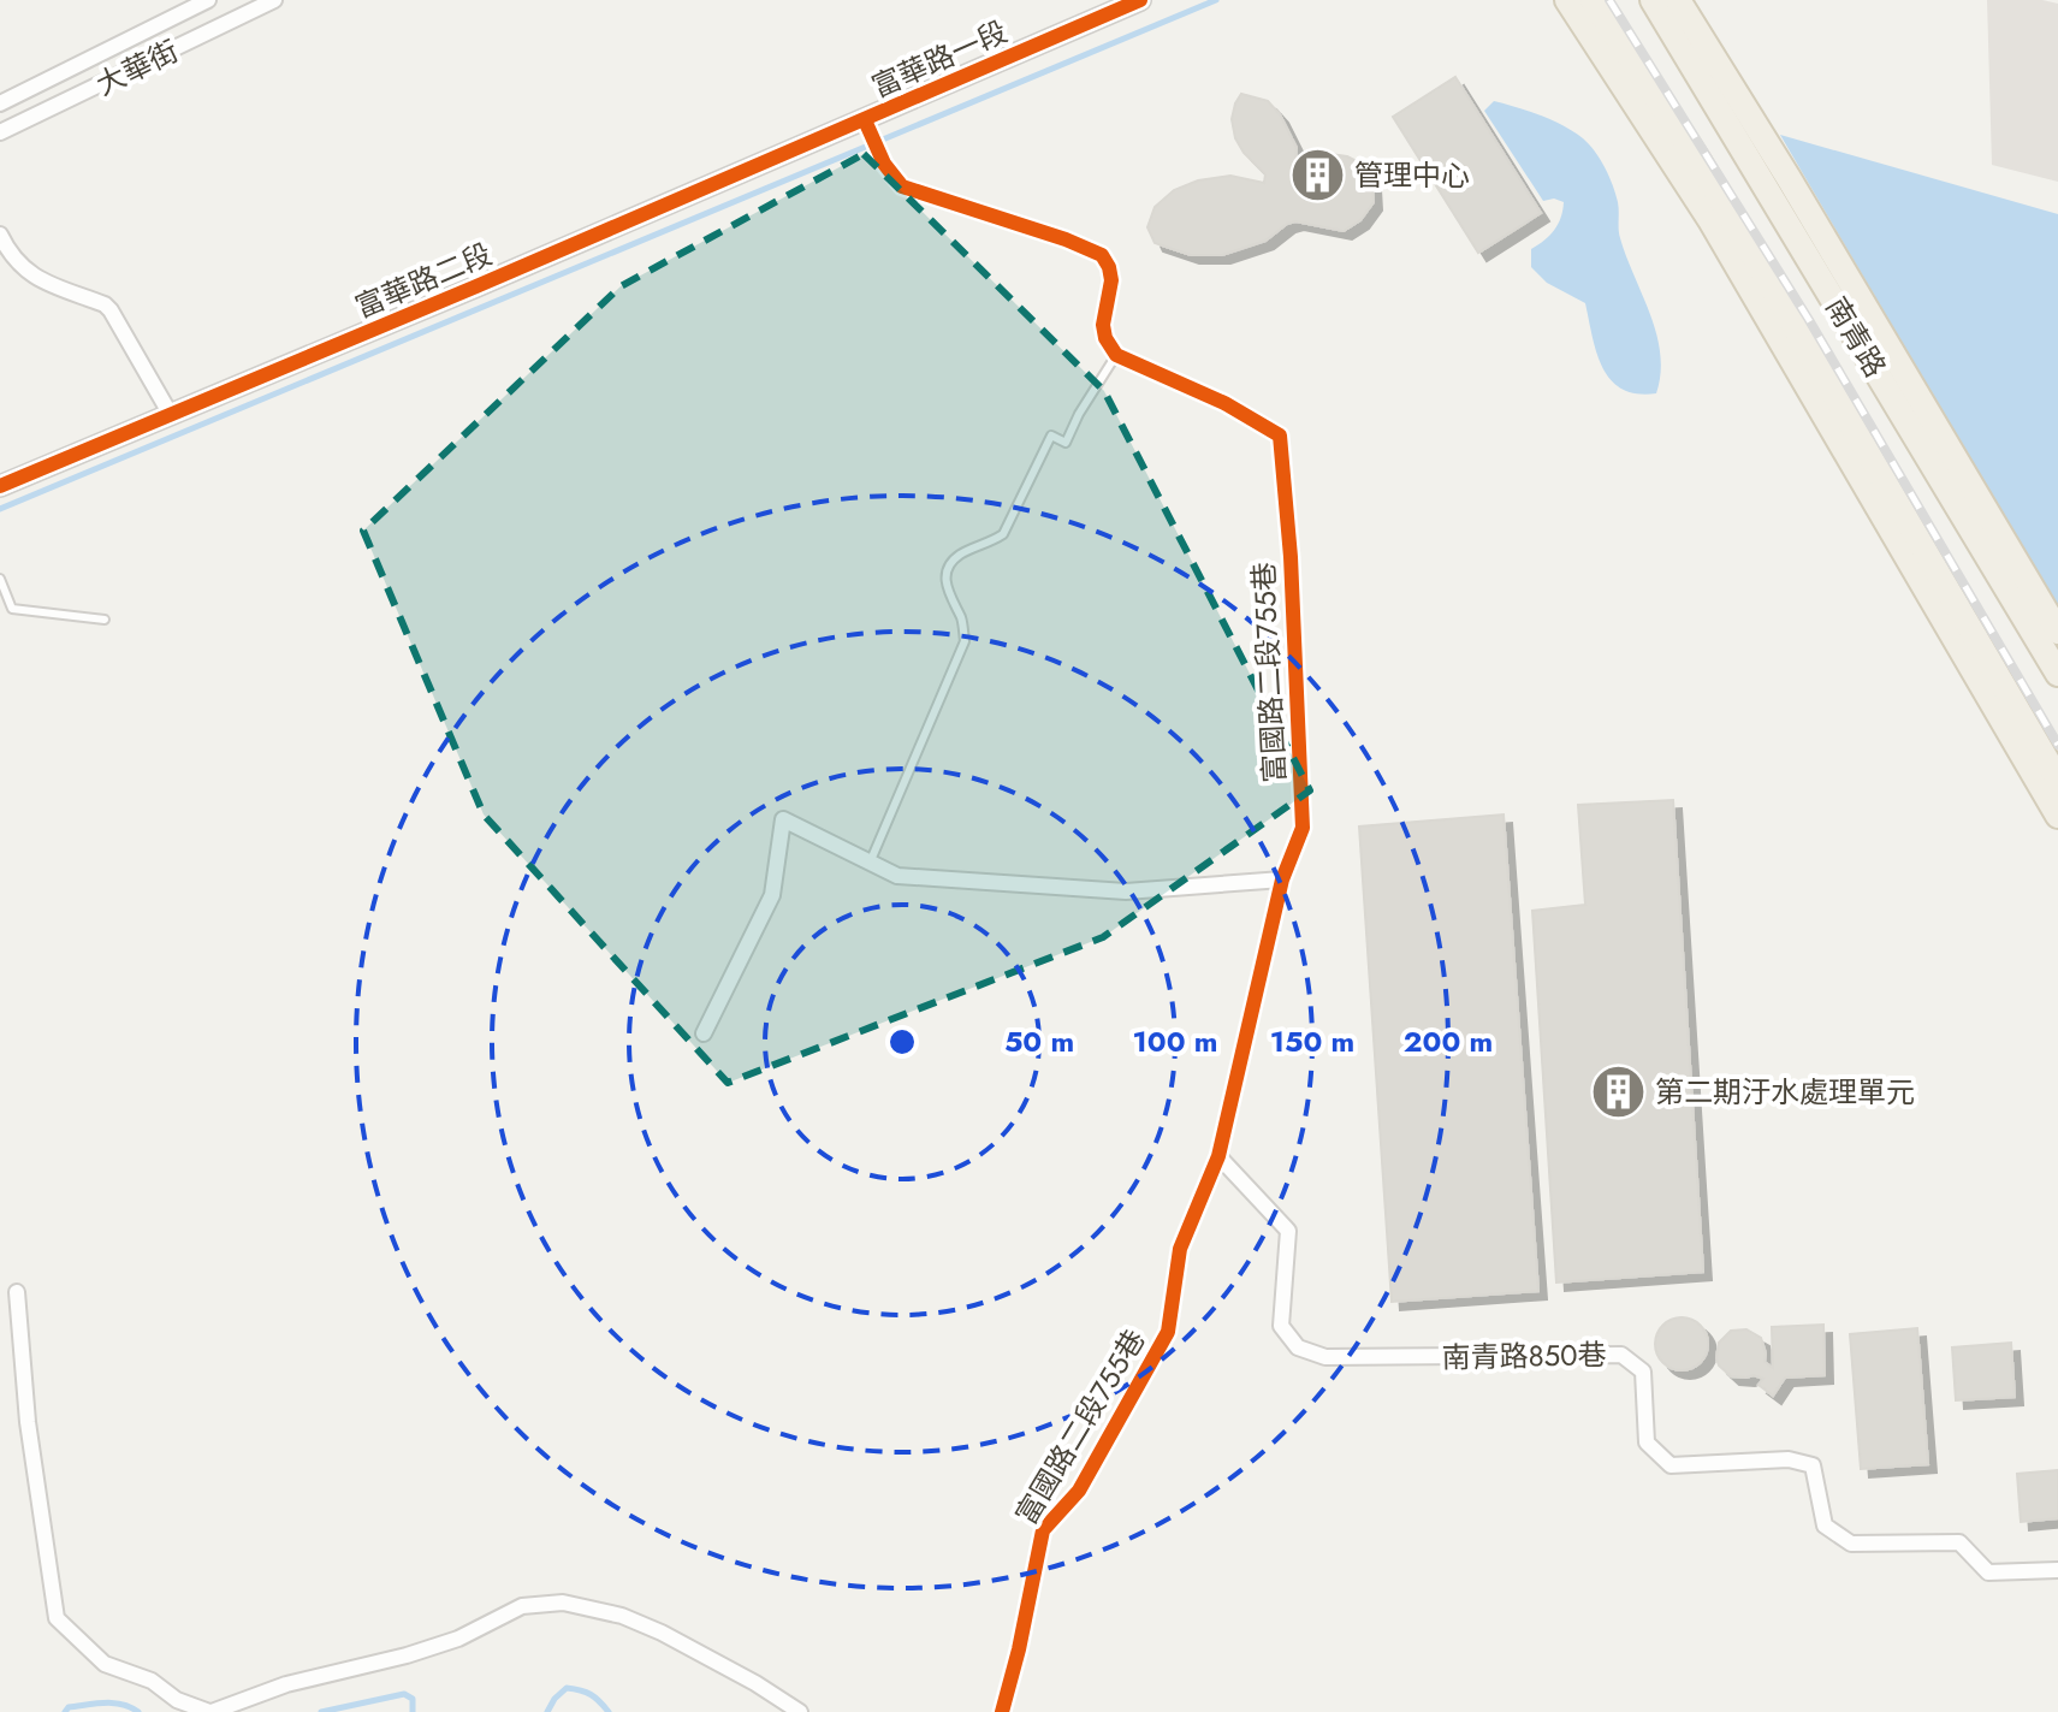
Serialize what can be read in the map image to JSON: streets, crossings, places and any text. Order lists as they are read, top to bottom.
{
  "streets": {
    "main road": ["南青路"],
    "street": [
      "富華路一段",
      "大華街",
      "富華路二段",
      "富國路二段755巷",
      "南青路850巷"
    ]
  },
  "crossings": [
    ["富華路一段", "富華路二段"],
    ["富國路二段755巷", "南青路850巷"]
  ],
  "places": {
    "building": ["管理中心", "第二期汙水處理單元"]
  },
  "rings": [
    "50 m",
    "100 m",
    "150 m",
    "200 m"
  ]
}
